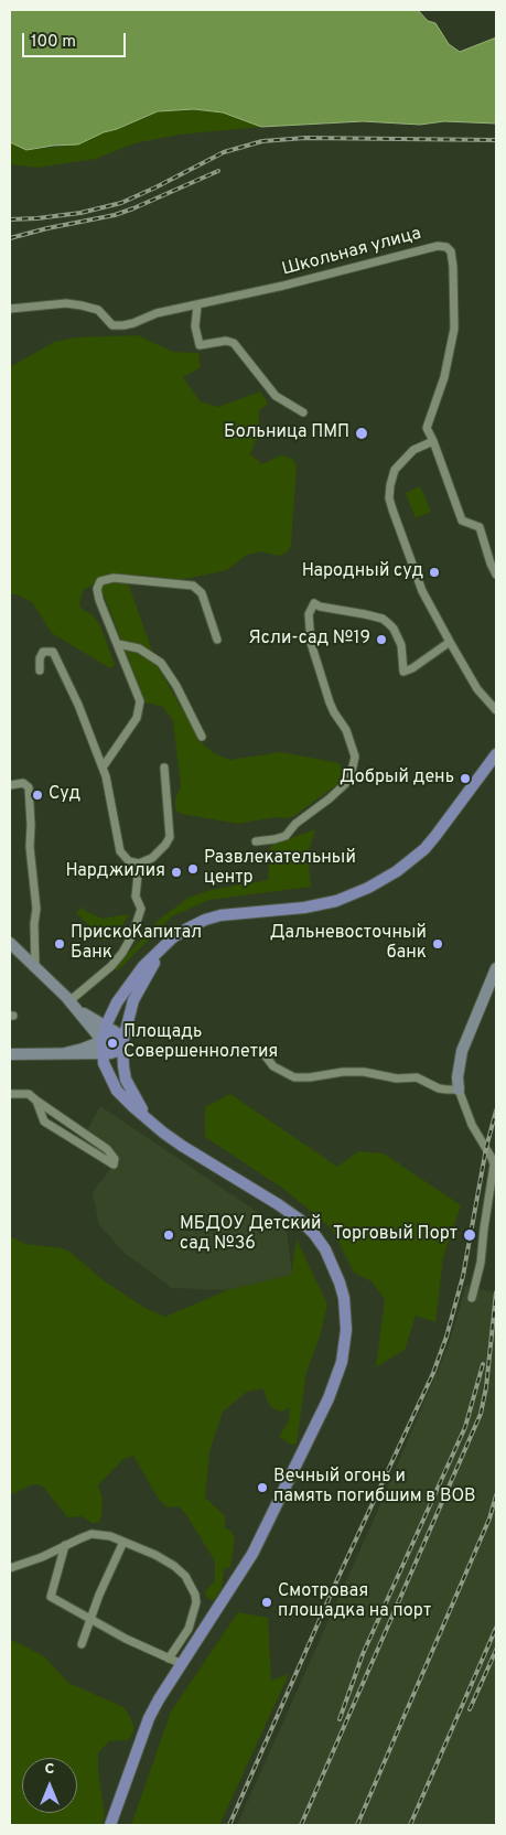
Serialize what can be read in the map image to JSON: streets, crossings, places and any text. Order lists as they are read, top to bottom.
{
  "streets": {
    "street": ["Школьная улица"]
  },
  "places": [
    "Больница ПМП",
    "Народный суд",
    "Ясли-сад №19",
    "Добрый день",
    "Суд",
    "Развлекательный центр",
    "Нарджилия",
    "ПрискоКапитал Банк",
    "Дальневосточный банк",
    "Площадь Совершеннолетия",
    "МБДОУ Детский сад №36",
    "Торговый Порт",
    "Вечный огонь и память погибшим в ВОВ",
    "Смотровая площадка на порт"
  ],
  "scale_bar": "100 m",
  "north": "top"
}
